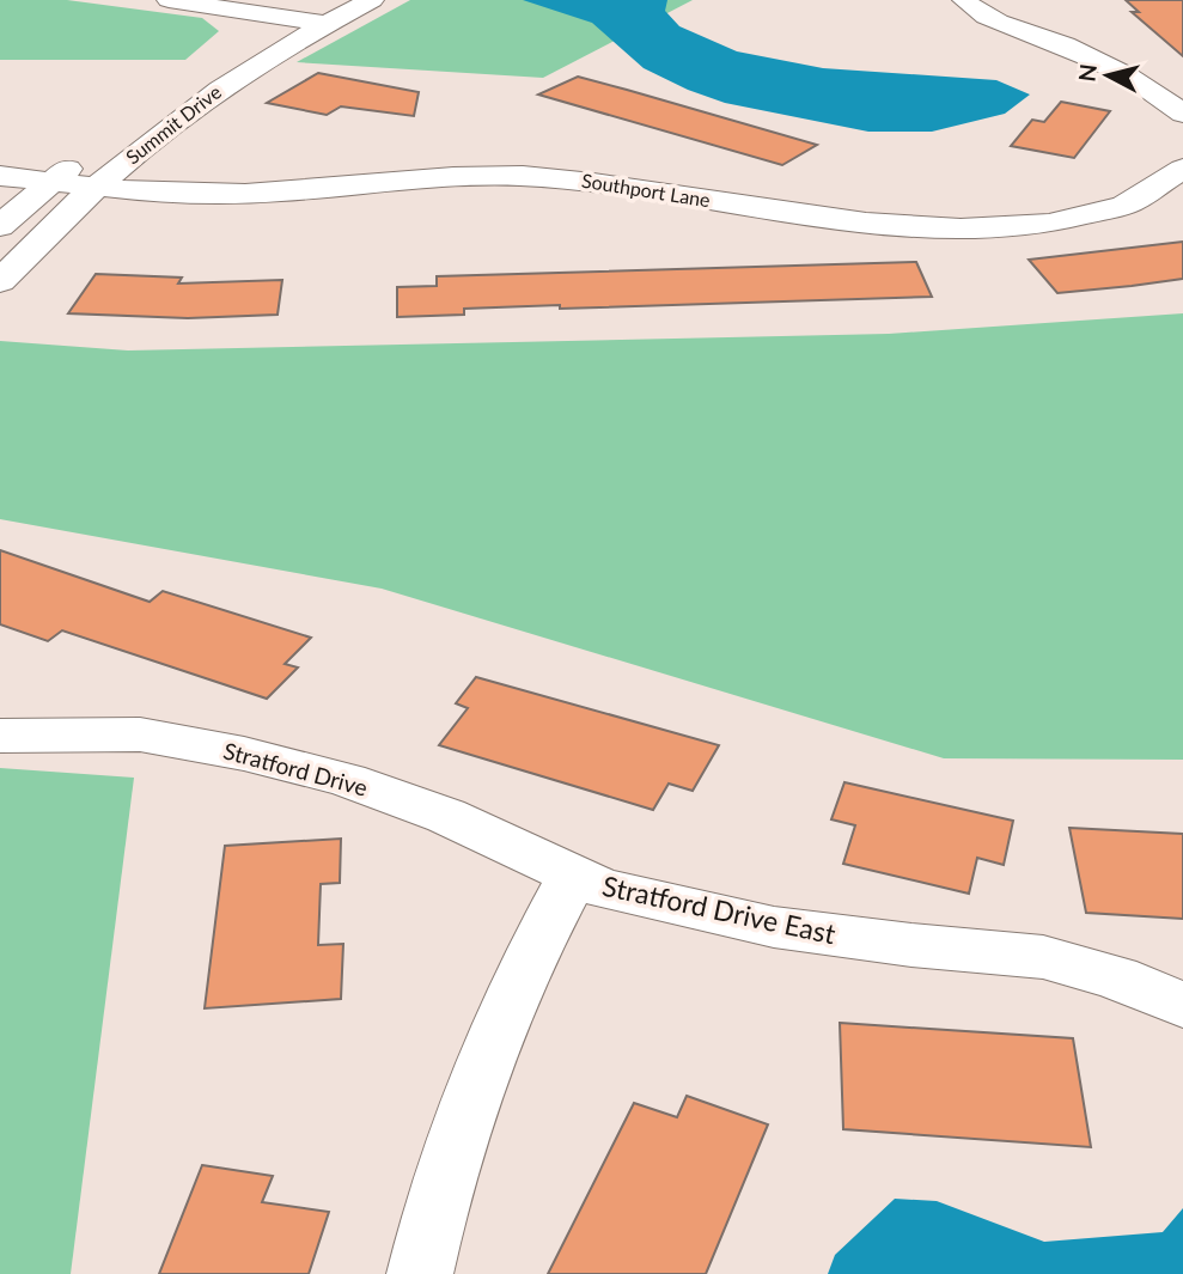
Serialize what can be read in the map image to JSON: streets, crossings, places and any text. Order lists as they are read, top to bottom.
{
  "streets": {
    "street": [
      "Summit Drive",
      "Southport Lane",
      "Stratford Drive",
      "Stratford Drive East"
    ]
  },
  "crossings": [
    ["Summit Drive", "Southport Lane"],
    ["Stratford Drive", "Stratford Drive East"]
  ],
  "north": "left"
}
